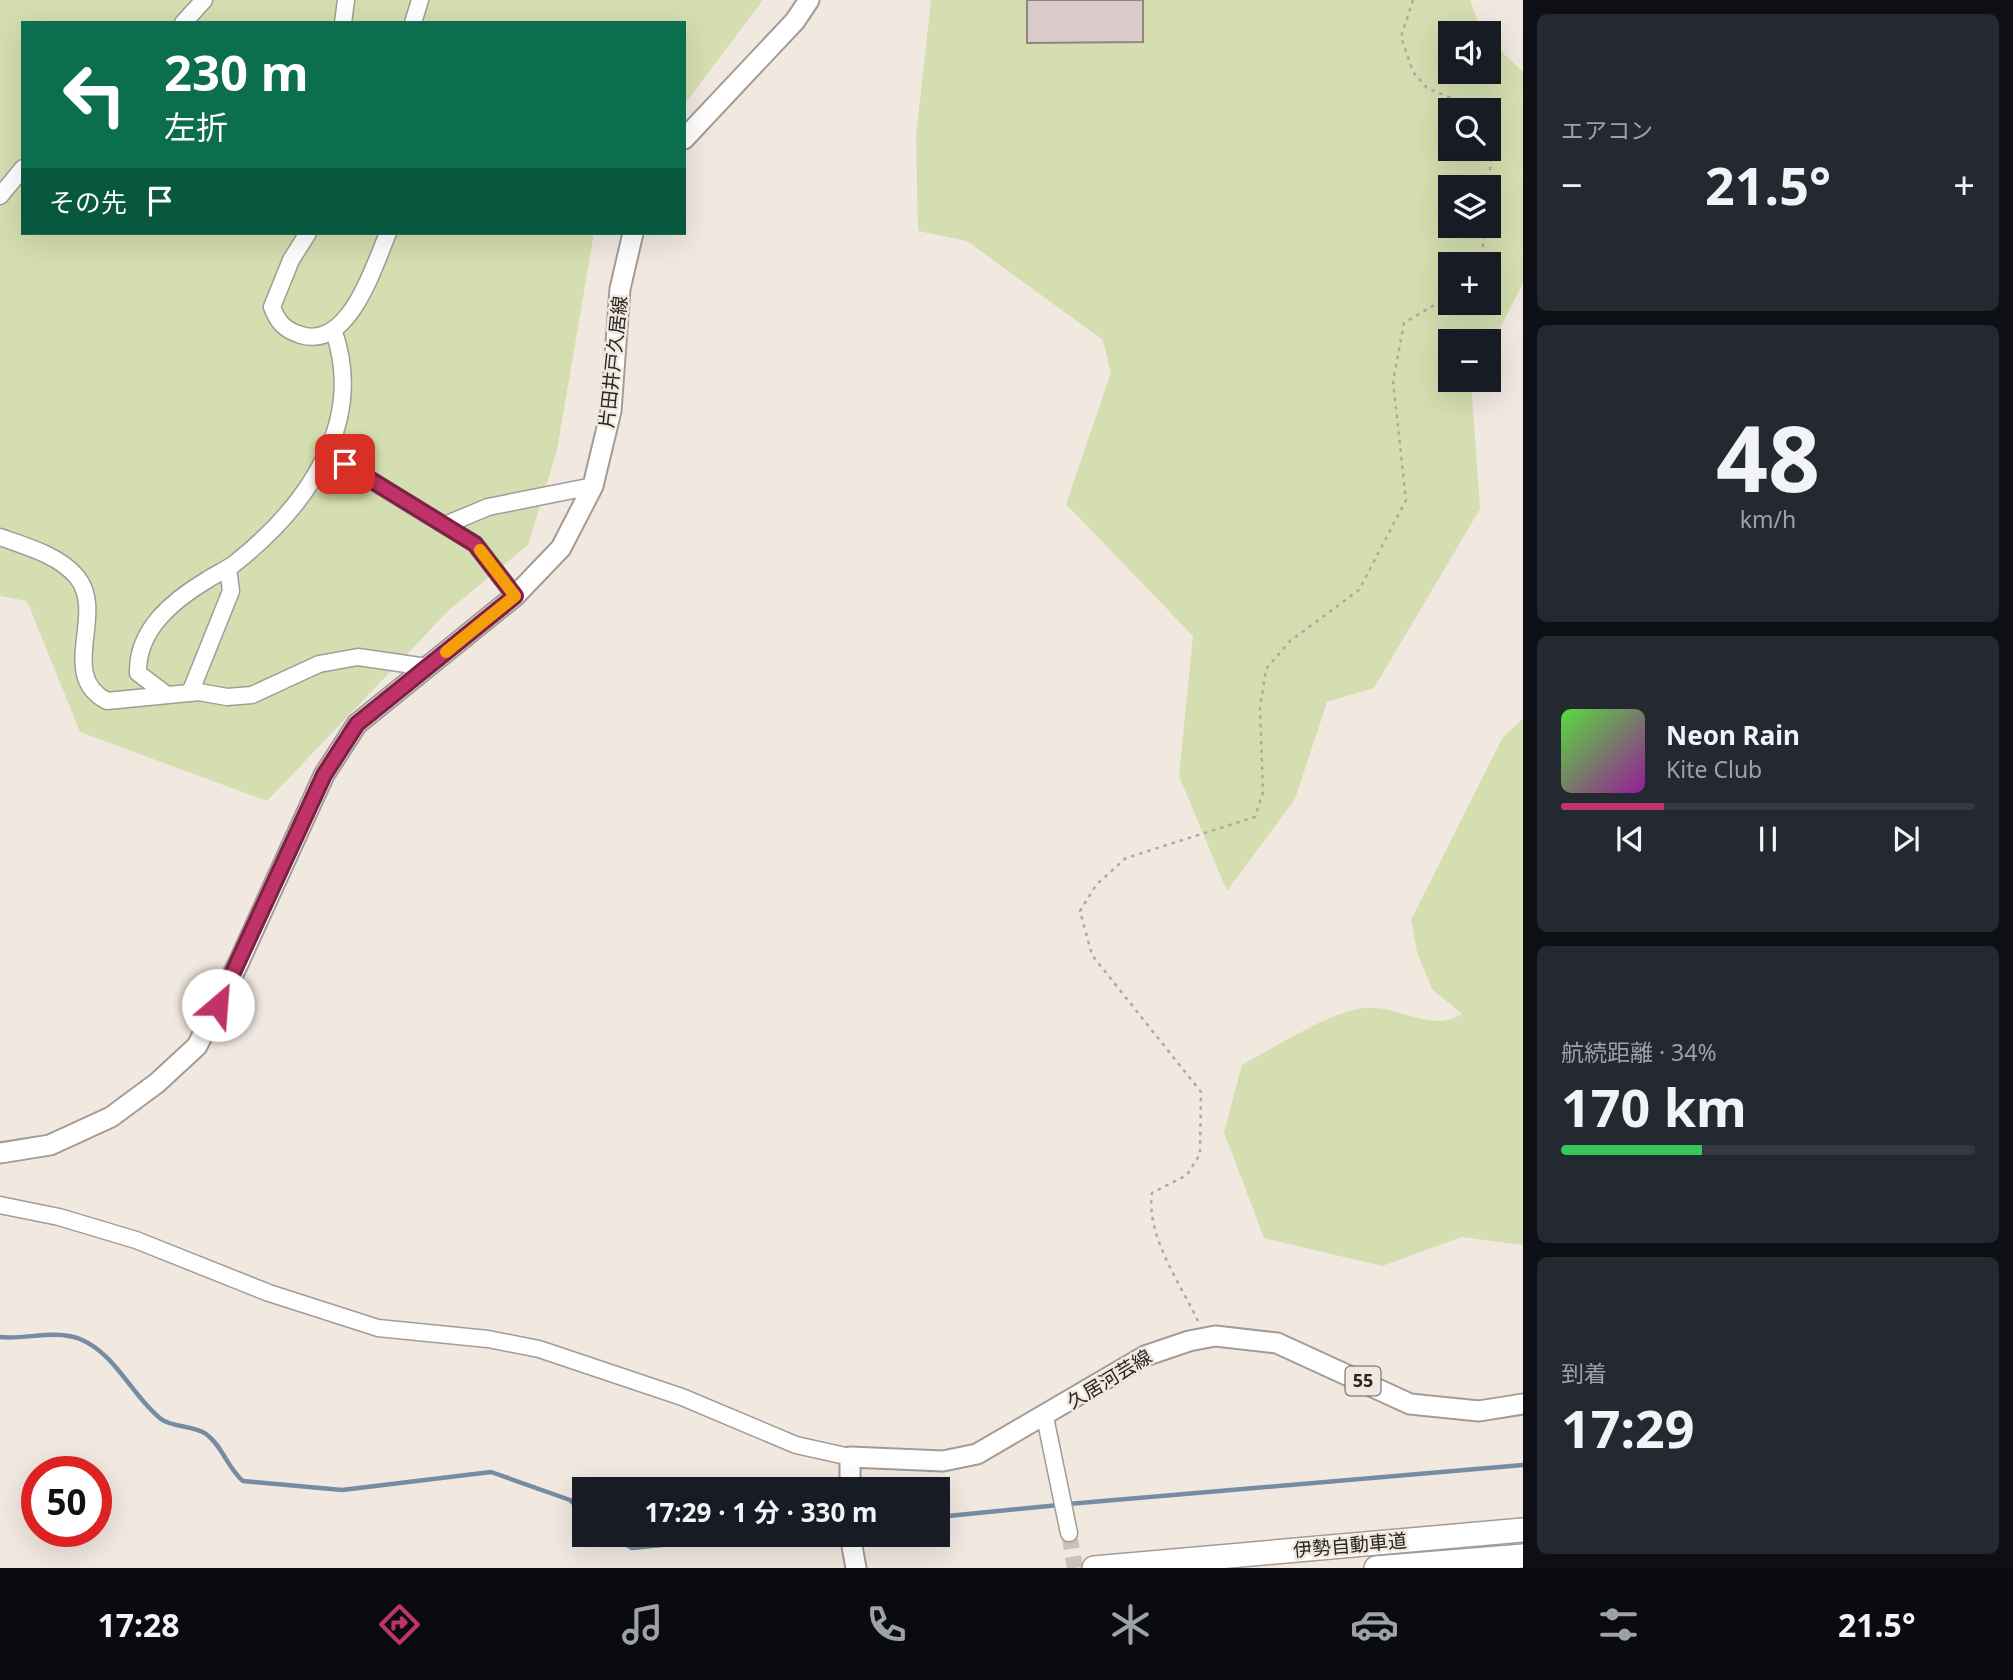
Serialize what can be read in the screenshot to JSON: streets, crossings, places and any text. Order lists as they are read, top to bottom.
{
  "streets": {
    "highway": ["伊勢自動車道"],
    "main road": ["片田井戸久居線", "久居河芸線", "55"]
  },
  "page": {
    "tile": [
      "エアコン",
      ["48", "km/h"],
      ["航続距離 · 34%", "170 km"],
      ["到着", "17:29"]
    ],
    "map_buttons": ["+", "−"],
    "turn": ["230 m", "左折"],
    "heat": ["−", "21.5°", "+"],
    "then": "その先",
    "song": ["Neon Rain", "Kite Club"],
    "limit": "50",
    "trip": "17:29 · 1 分 · 330 m",
    "tabs": ["17:28", "21.5°"]
  }
}
